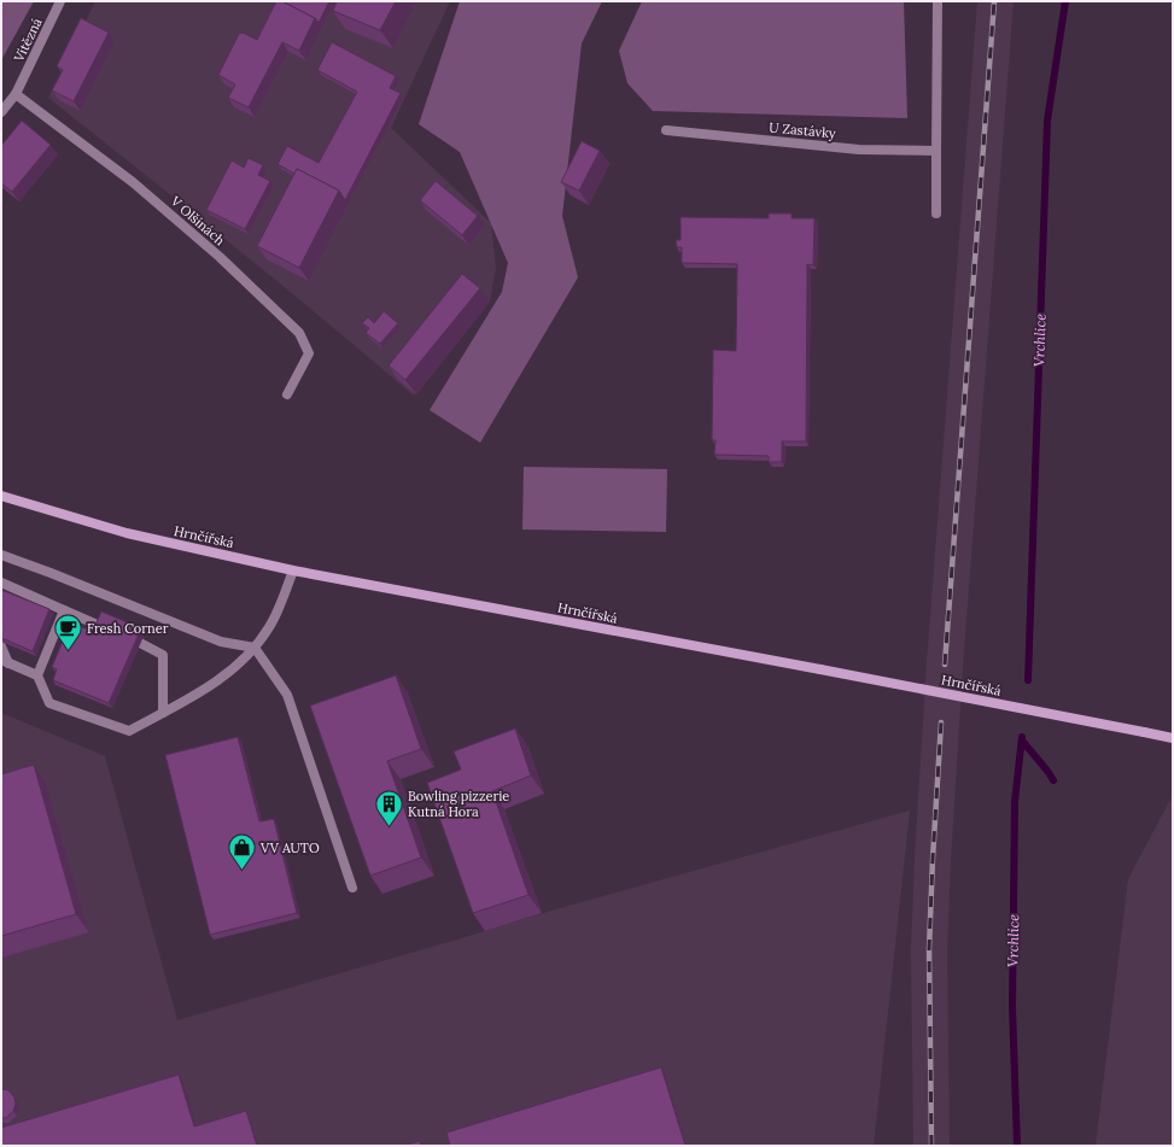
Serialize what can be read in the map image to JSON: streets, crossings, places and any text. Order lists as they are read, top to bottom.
{
  "streets": {
    "main road": ["Hrnčířská"],
    "street": ["Vítězná", "U Zastávky", "V Olšinách"]
  },
  "crossings": [
    ["Vítězná", "V Olšinách"]
  ],
  "water": ["Vrchlice"],
  "places": {
    "cafe": ["Fresh Corner"],
    "building": ["Bowling pizzerie Kutná Hora"],
    "shop": ["VV AUTO"]
  }
}
